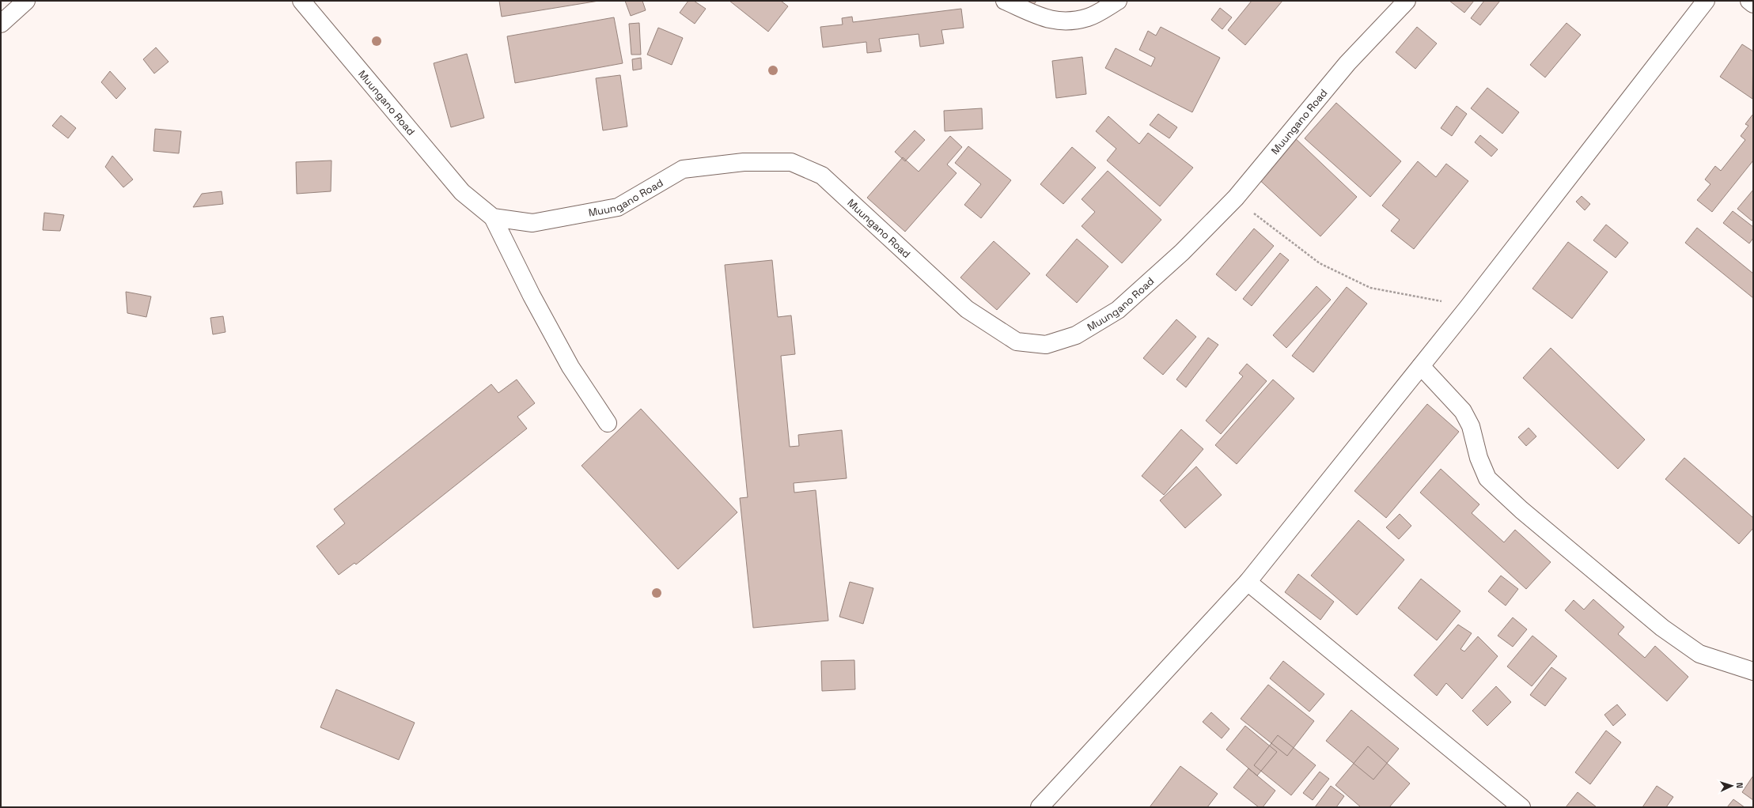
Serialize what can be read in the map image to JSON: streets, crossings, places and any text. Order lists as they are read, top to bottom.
{
  "streets": {
    "street": ["Muungano Road"]
  },
  "north": "right"
}
